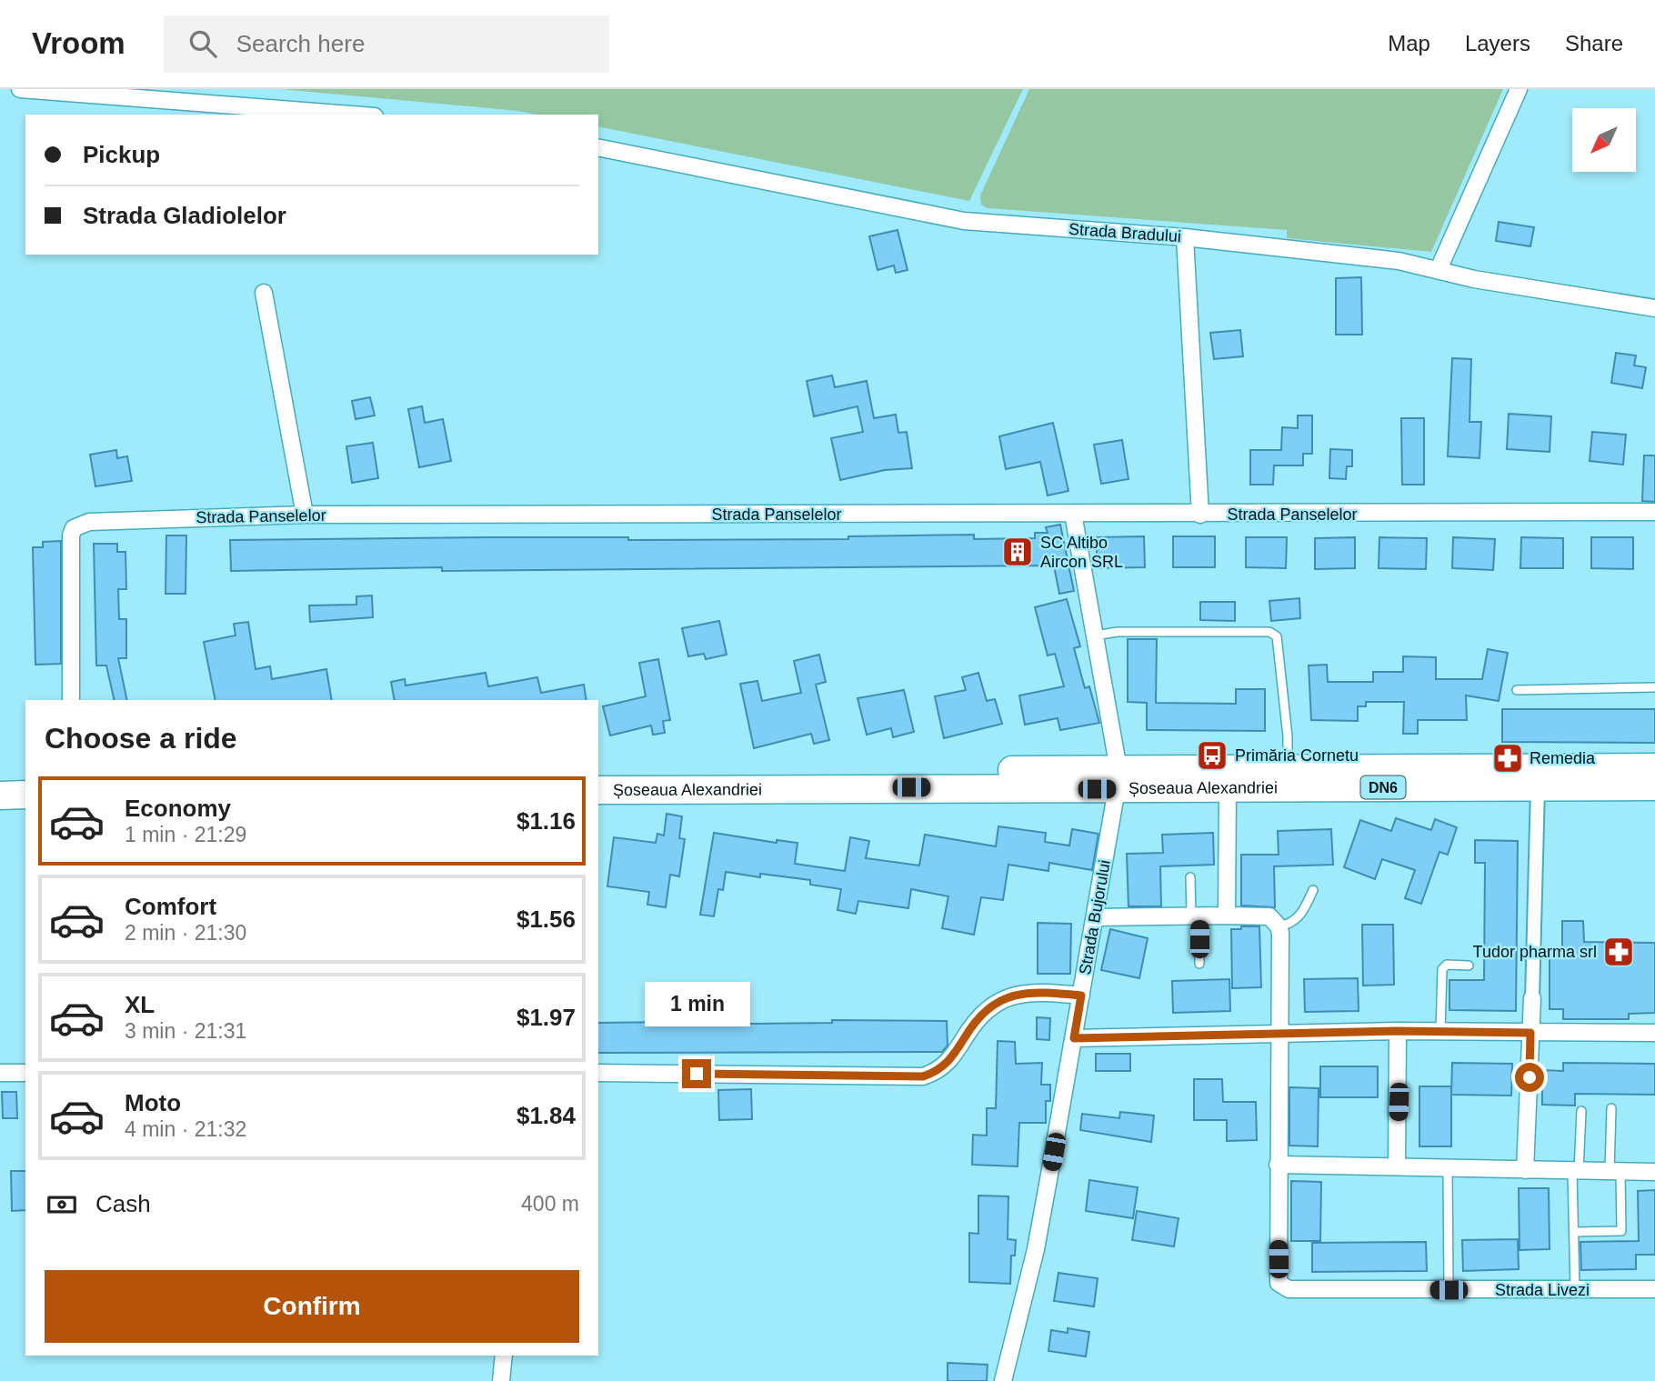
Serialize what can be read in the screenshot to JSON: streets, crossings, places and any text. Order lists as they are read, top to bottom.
{
  "streets": {
    "highway": ["DN6", "Șoseaua Alexandriei"],
    "street": [
      "Strada Bradului",
      "Strada Panselelor",
      "Strada Bujorului",
      "Strada Livezi"
    ]
  },
  "crossings": [
    ["Strada Panselelor", "Strada Bujorului"],
    ["Șoseaua Alexandriei", "Strada Bujorului"]
  ],
  "places": {
    "building": ["SC Altibo Aircon SRL"],
    "bus stop": ["Primăria Cornetu"],
    "pharmacy": ["Remedia", "Tudor pharma srl"]
  },
  "north": "bottom left",
  "page": {
    "header": "Vroom",
    "search": "Search here",
    "nav": ["Map", "Layers", "Share"],
    "banner": ["Pickup", "Strada Gladiolelor"],
    "heading": "Choose a ride",
    "list": [
      {
        "name": "Economy",
        "note": "1 min · 21:29",
        "value": "$1.16"
      },
      {
        "name": "Comfort",
        "note": "2 min · 21:30",
        "value": "$1.56"
      },
      {
        "name": "XL",
        "note": "3 min · 21:31",
        "value": "$1.97"
      },
      {
        "name": "Moto",
        "note": "4 min · 21:32",
        "value": "$1.84"
      }
    ],
    "bubble": "1 min",
    "pay": ["Cash", "400 m"],
    "buttons": "Confirm"
  }
}
